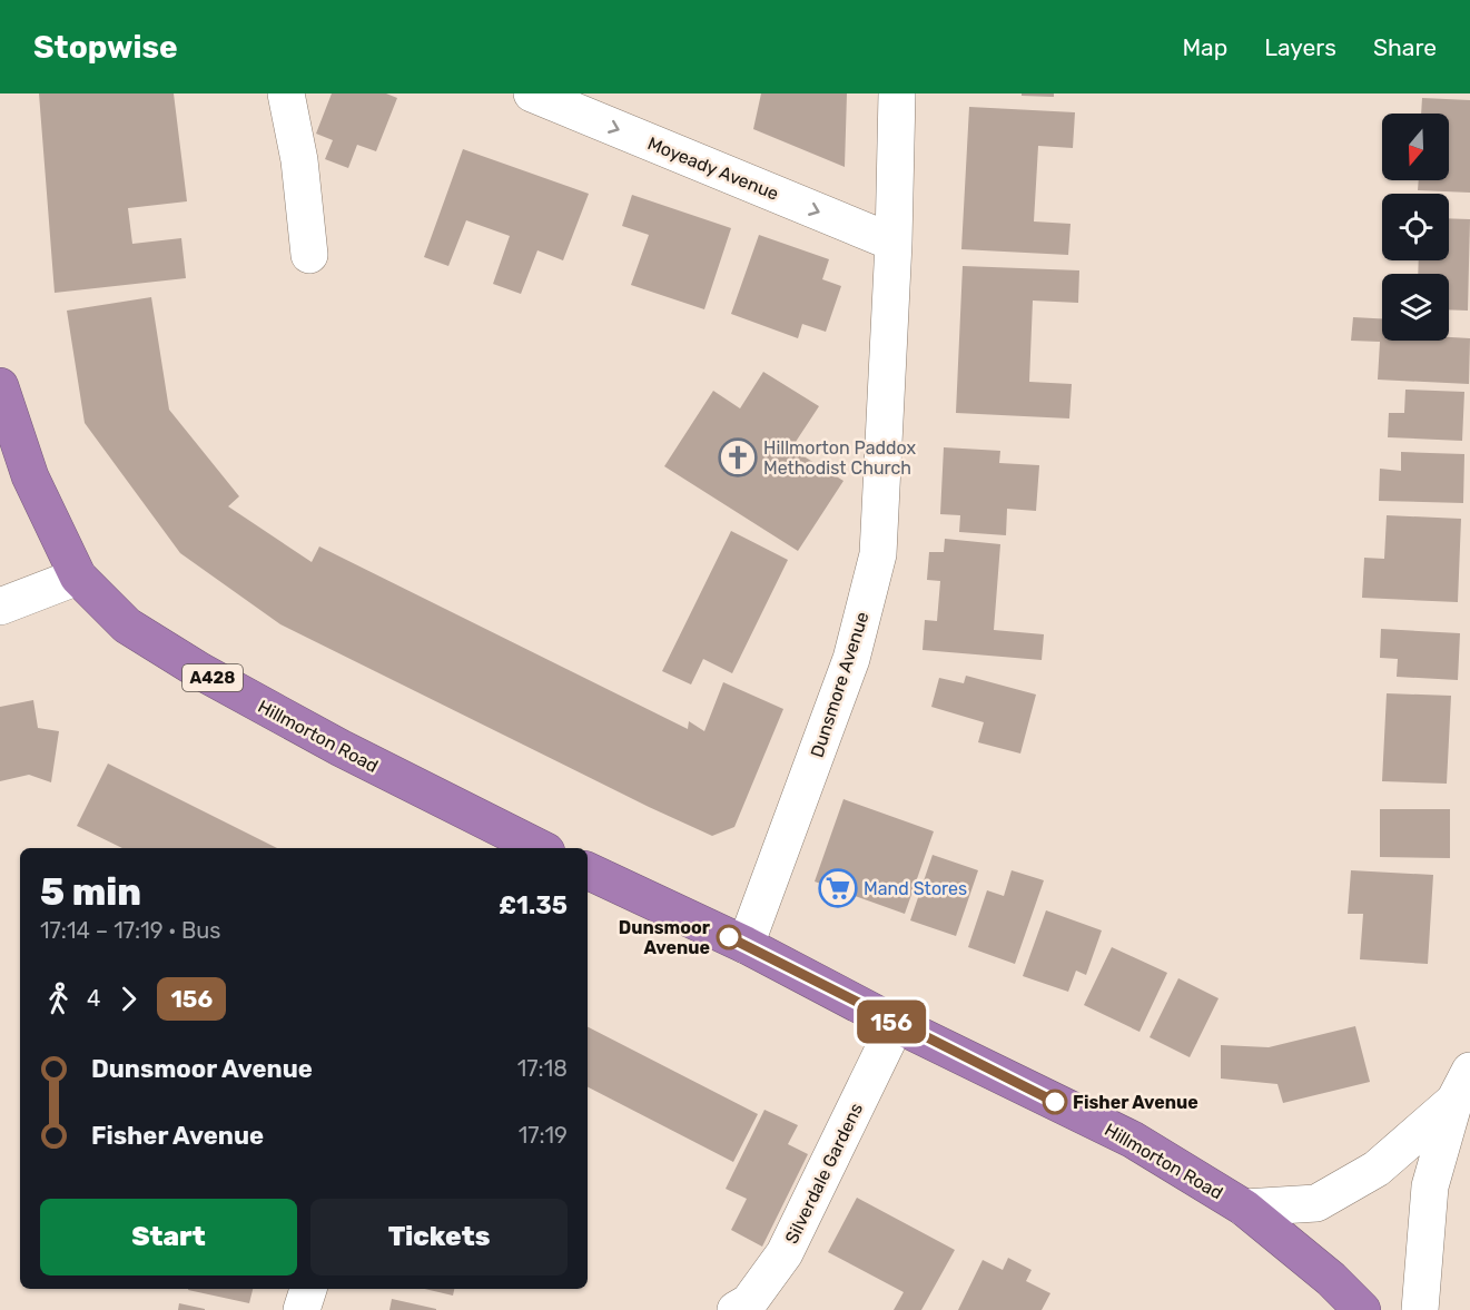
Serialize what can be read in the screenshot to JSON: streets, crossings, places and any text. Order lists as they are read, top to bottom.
{
  "streets": {
    "highway": ["A428", "Hillmorton Road"],
    "street": ["Moyeady Avenue", "Dunsmore Avenue", "Silverdale Gardens"]
  },
  "crossings": [
    ["Moyeady Avenue", "Dunsmore Avenue"],
    ["Dunsmore Avenue", "Hillmorton Road"],
    ["Hillmorton Road", "Silverdale Gardens"]
  ],
  "one_way": ["Moyeady Avenue"],
  "places": {
    "church": ["Hillmorton Paddox Methodist Church"],
    "supermarket": ["Mand Stores"],
    "other": ["Dunsmoor Avenue", "Fisher Avenue"]
  },
  "lines": ["bus line 156"],
  "north": "bottom",
  "page": {
    "header": "Stopwise",
    "nav": ["Map", "Layers", "Share"],
    "on_map": "156",
    "heading": ["5 min", "17:14 – 17:19 · Bus", "£1.35"],
    "legs": ["4", "156"],
    "list": [
      {
        "name": "Dunsmoor Avenue",
        "value": "17:18"
      },
      {
        "name": "Fisher Avenue",
        "value": "17:19"
      }
    ],
    "buttons": ["Start", "Tickets"]
  }
}
